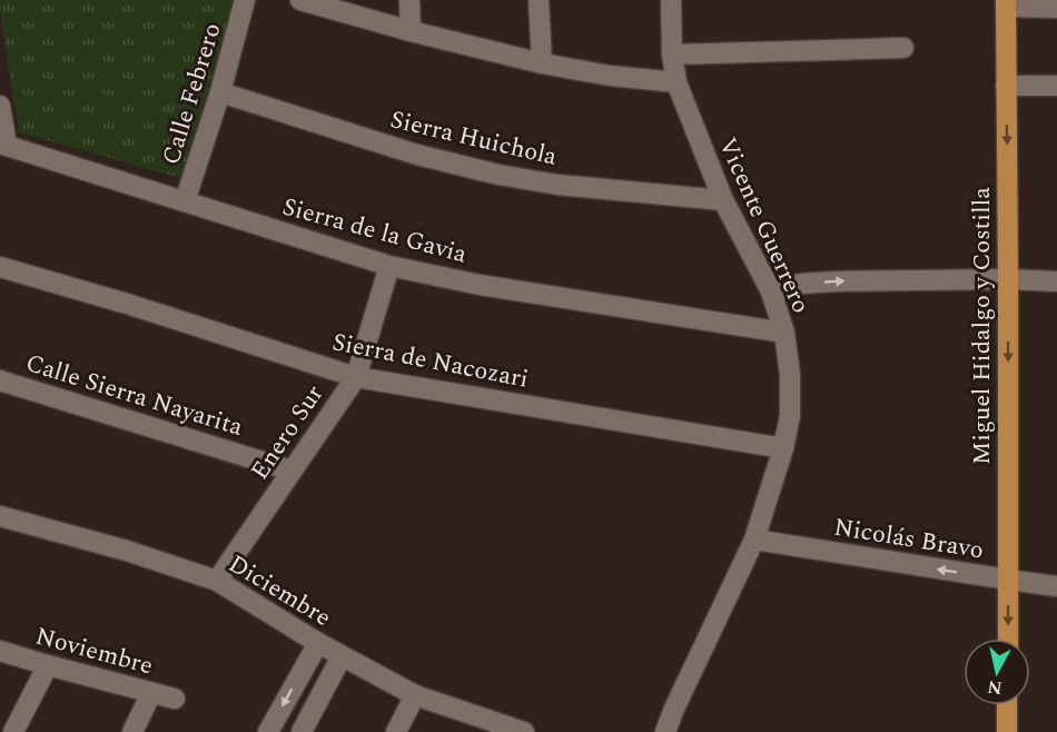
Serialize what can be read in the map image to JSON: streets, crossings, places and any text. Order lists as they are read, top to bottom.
{
  "streets": {
    "main road": ["Miguel Hidalgo y Costilla"],
    "street": [
      "Calle Febrero",
      "Sierra Huichola",
      "Vicente Guerrero",
      "Sierra de la Gavia",
      "Sierra de Nacozari",
      "Calle Sierra Nayarita",
      "Enero Sur",
      "Nicolás Bravo",
      "Diciembre",
      "Noviembre"
    ]
  },
  "crossings": [
    ["Calle Febrero", "Sierra Huichola"],
    ["Calle Febrero", "Sierra de la Gavia"],
    ["Sierra Huichola", "Vicente Guerrero"],
    ["Vicente Guerrero", "Sierra de la Gavia"],
    ["Vicente Guerrero", "Sierra de Nacozari"],
    ["Vicente Guerrero", "Nicolás Bravo"],
    ["Sierra de la Gavia", "Enero Sur"],
    ["Miguel Hidalgo y Costilla", "Nicolás Bravo"],
    ["Sierra de Nacozari", "Enero Sur"],
    ["Calle Sierra Nayarita", "Enero Sur"],
    ["Enero Sur", "Diciembre"]
  ],
  "one_way": ["Miguel Hidalgo y Costilla", "Nicolás Bravo"],
  "north": "bottom"
}
